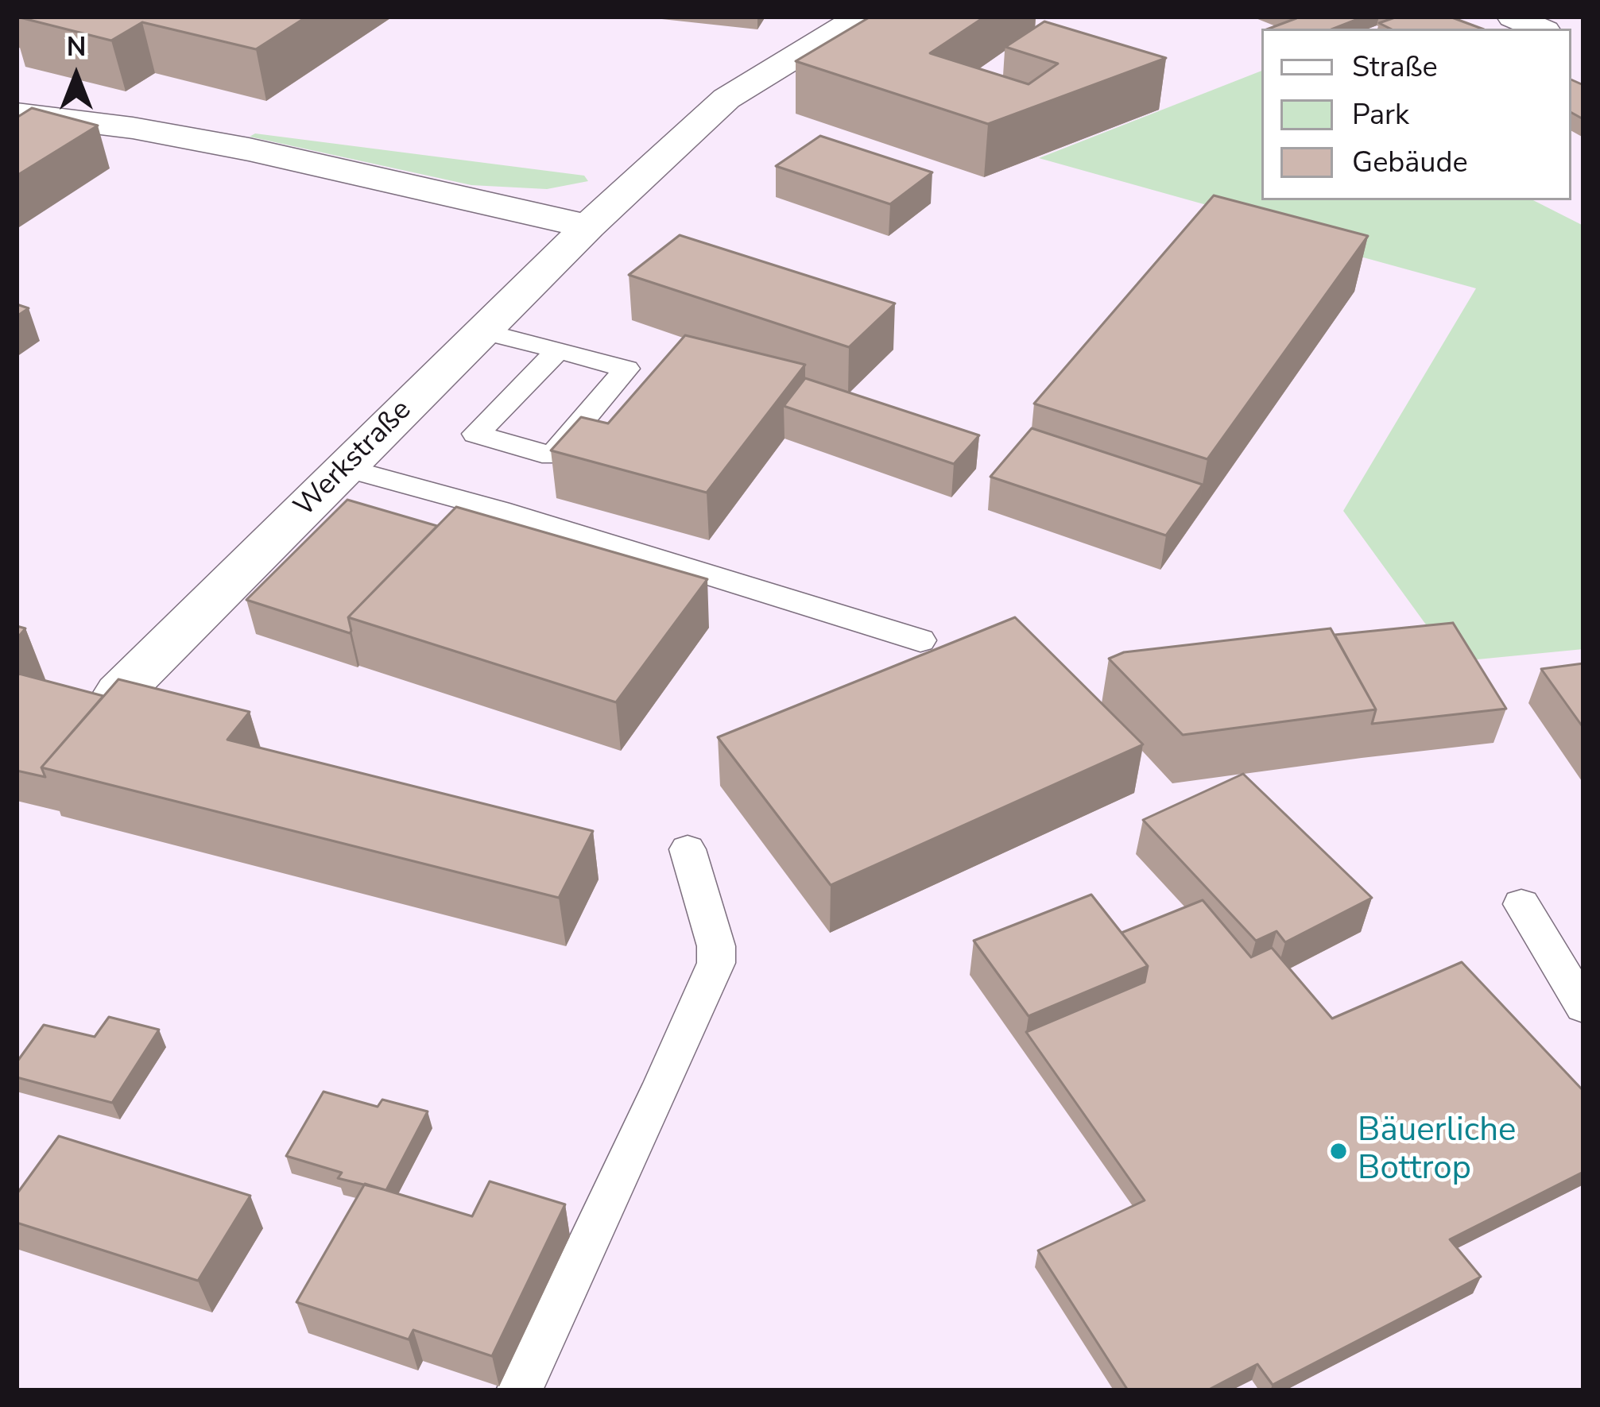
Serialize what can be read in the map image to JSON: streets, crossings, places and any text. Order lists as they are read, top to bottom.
{
  "streets": {
    "street": ["Werkstraße"]
  },
  "places": ["Bäuerliche Bottrop"],
  "legend": ["Straße", "Park", "Gebäude"],
  "north": "top"
}
